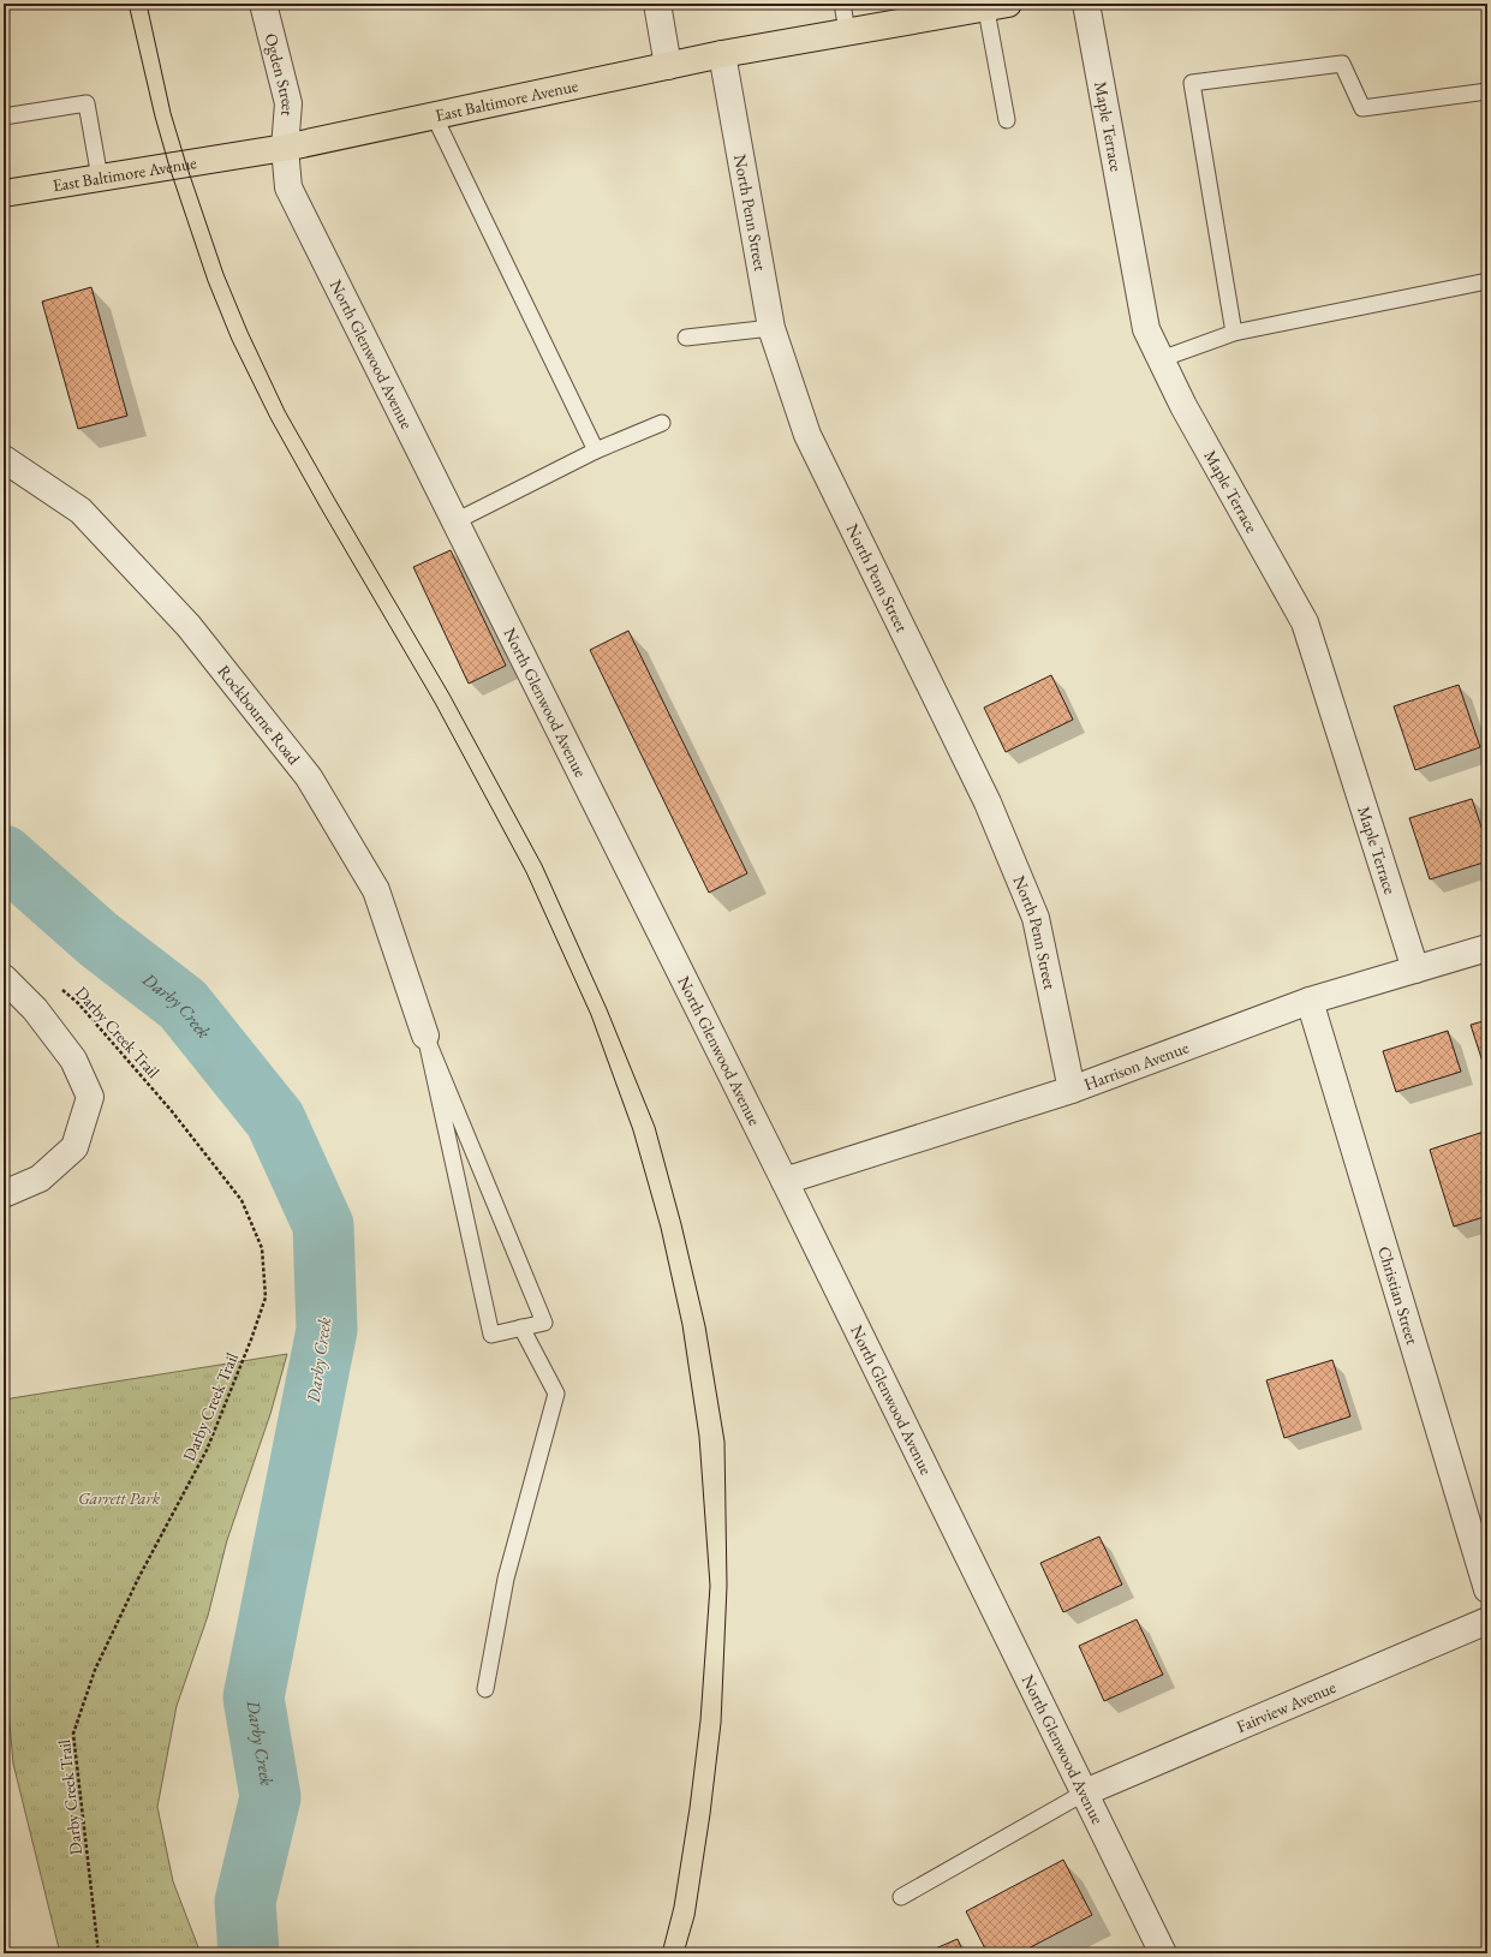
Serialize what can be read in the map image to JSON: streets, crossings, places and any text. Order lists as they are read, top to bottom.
{
  "streets": {
    "main road": ["East Baltimore Avenue"],
    "street": [
      "Ogden Street",
      "Maple Terrace",
      "North Penn Street",
      "North Glenwood Avenue",
      "Rockbourne Road",
      "Harrison Avenue",
      "Christian Street",
      "Fairview Avenue"
    ],
    "path": ["Darby Creek Trail"]
  },
  "crossings": [
    ["Ogden Street", "East Baltimore Avenue"],
    ["Ogden Street", "North Glenwood Avenue"],
    ["East Baltimore Avenue", "North Penn Street"],
    ["East Baltimore Avenue", "North Glenwood Avenue"],
    ["Maple Terrace", "Harrison Avenue"],
    ["North Penn Street", "Harrison Avenue"],
    ["North Glenwood Avenue", "Harrison Avenue"],
    ["North Glenwood Avenue", "Fairview Avenue"],
    ["Harrison Avenue", "Christian Street"]
  ],
  "water": ["Darby Creek"],
  "parks": ["Garrett Park"]
}
